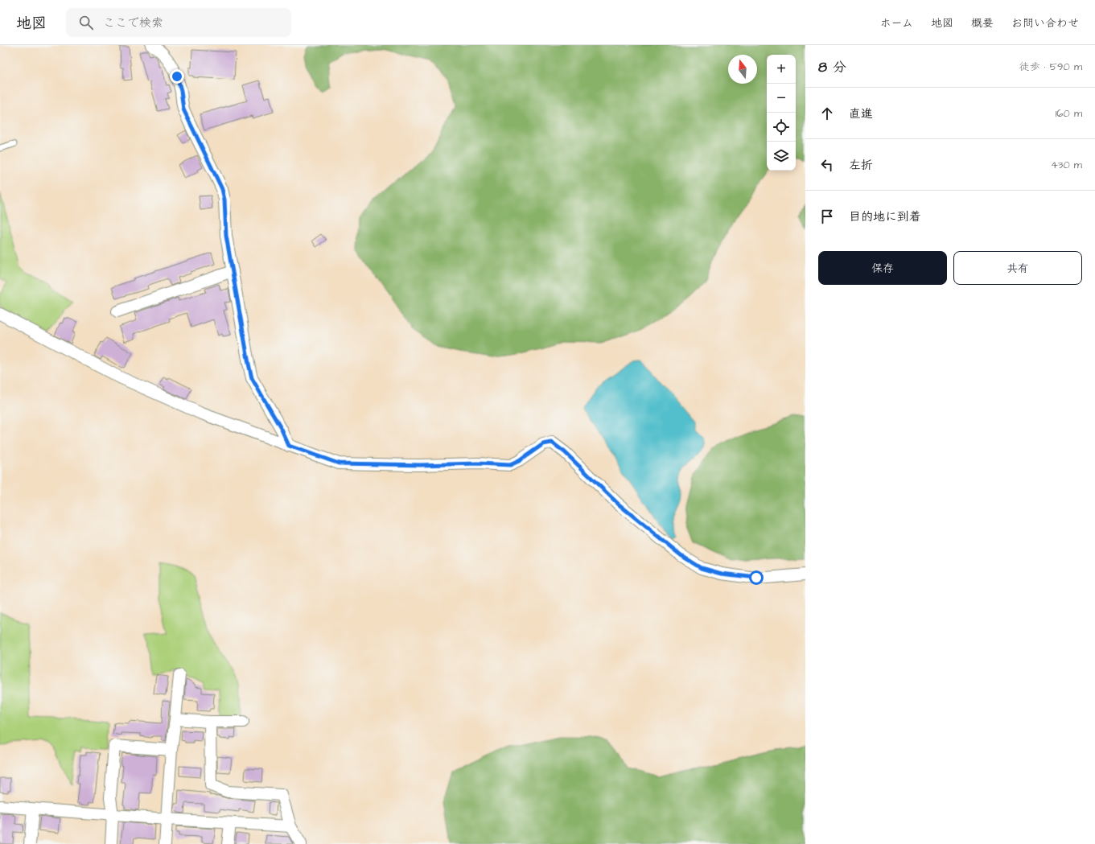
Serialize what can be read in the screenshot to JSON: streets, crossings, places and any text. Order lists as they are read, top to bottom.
{
  "north": "top",
  "page": {
    "header": "地図",
    "search": "ここで検索",
    "nav": [
      "ホーム",
      "地図",
      "概要",
      "お問い合わせ"
    ],
    "heading": ["8 分", "徒歩 · 590 m"],
    "map_buttons": ["+", "−"],
    "list": [
      ["直進", "160 m"],
      ["左折", "430 m"],
      "目的地に到着"
    ],
    "buttons": ["保存", "共有"]
  }
}
